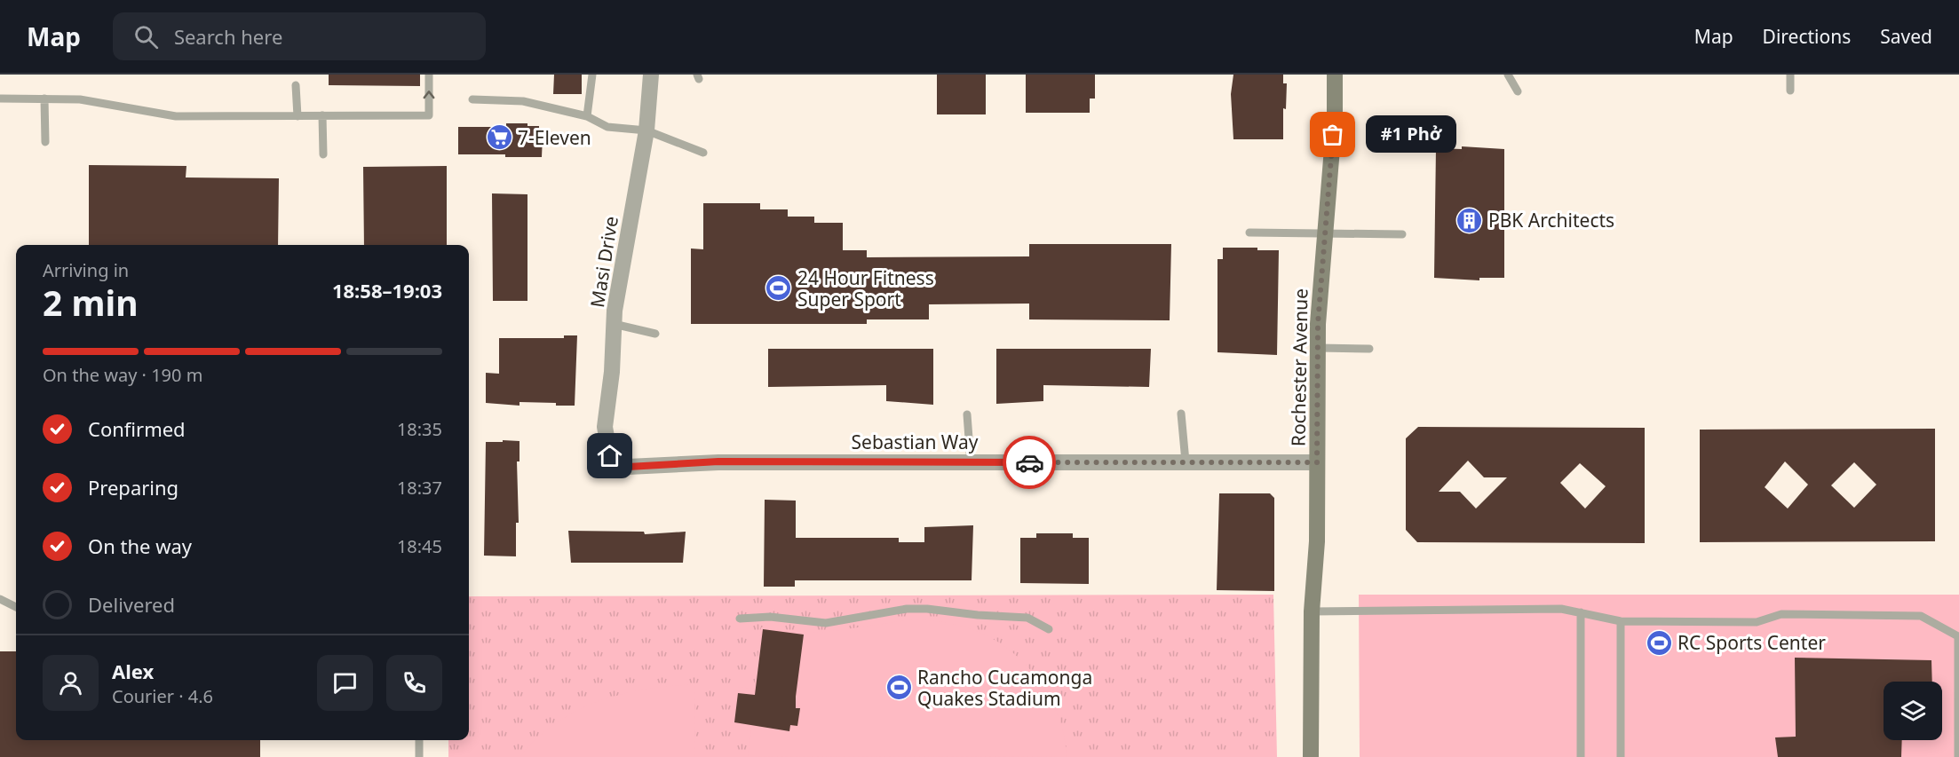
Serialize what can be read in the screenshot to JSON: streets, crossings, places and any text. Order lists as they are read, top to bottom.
{
  "streets": {
    "main road": ["Rochester Avenue"],
    "street": ["Masi Drive", "Sebastian Way"]
  },
  "crossings": [
    ["Masi Drive", "Sebastian Way"],
    ["Rochester Avenue", "Sebastian Way"]
  ],
  "places": {
    "other": ["#1 Phở"],
    "supermarket": ["7-Eleven"],
    "building": ["PBK Architects"],
    "sports": ["24 Hour Fitness Super Sport", "RC Sports Center", "Rancho Cucamonga Quakes Stadium"]
  },
  "page": {
    "header": "Map",
    "search": "Search here",
    "nav": ["Map", "Directions", "Saved"],
    "bubble": "#1 Phở",
    "heading": ["2 min", "Arriving in", "18:58–19:03"],
    "panel": ["Alex", "Courier · 4.6"],
    "bar": "On the way · 190 m",
    "list": [
      ["Confirmed", "18:35"],
      ["Preparing", "18:37"],
      ["On the way", "18:45"],
      "Delivered"
    ]
  }
}
